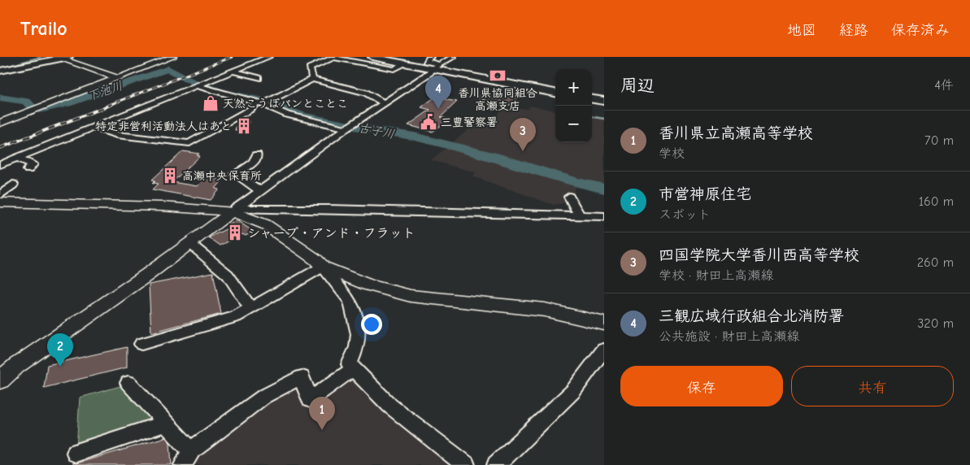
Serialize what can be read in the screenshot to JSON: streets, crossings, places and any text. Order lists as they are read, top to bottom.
{
  "water": ["下池川", "古子川"],
  "places": {
    "bank": ["香川県協同組合 高瀬支店"],
    "shop": ["天然こうぼパンとことこ"],
    "public building": ["三豊警察署"],
    "building": ["特定非営利活動法人はあと", "高瀬中央保育所", "シャープ・アンド・フラット"]
  },
  "page": {
    "header": "Trailo",
    "nav": ["地図", "経路", "保存済み"],
    "heading": ["周辺", "4件"],
    "map_buttons": ["+", "−"],
    "pins": [
      "4",
      "3",
      "2",
      "1"
    ],
    "list": [
      {
        "mark": "1",
        "name": "香川県立高瀬高等学校",
        "note": "学校",
        "value": "70 m"
      },
      {
        "mark": "2",
        "name": "市営神原住宅",
        "note": "スポット",
        "value": "160 m"
      },
      {
        "mark": "3",
        "name": "四国学院大学香川西高等学校",
        "note": "学校 · 財田上高瀬線",
        "value": "260 m"
      },
      {
        "mark": "4",
        "name": "三観広域行政組合北消防署",
        "note": "公共施設 · 財田上高瀬線",
        "value": "320 m"
      }
    ],
    "buttons": ["保存", "共有"]
  }
}
